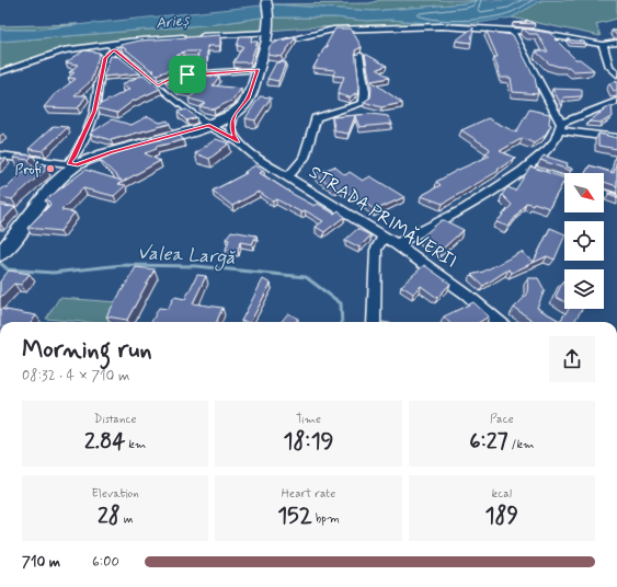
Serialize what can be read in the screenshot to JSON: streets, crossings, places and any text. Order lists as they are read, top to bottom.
{
  "streets": {
    "street": ["STRADA PRIMĂVERII"]
  },
  "water": ["Arieș", "Valea Largă"],
  "places": ["Profi"],
  "north": "bottom right",
  "page": {
    "heading": ["Morning run", "08:32 · 4 × 710 m"],
    "stats": [
      ["Distance", "2.84 km"],
      ["Time", "18:19"],
      ["Pace", "6:27 /km"],
      ["Elevation", "28 m"],
      ["Heart rate", "152 bpm"],
      ["kcal", "189"]
    ],
    "list": [
      {
        "name": "710 m",
        "note": "6:00"
      }
    ]
  }
}
